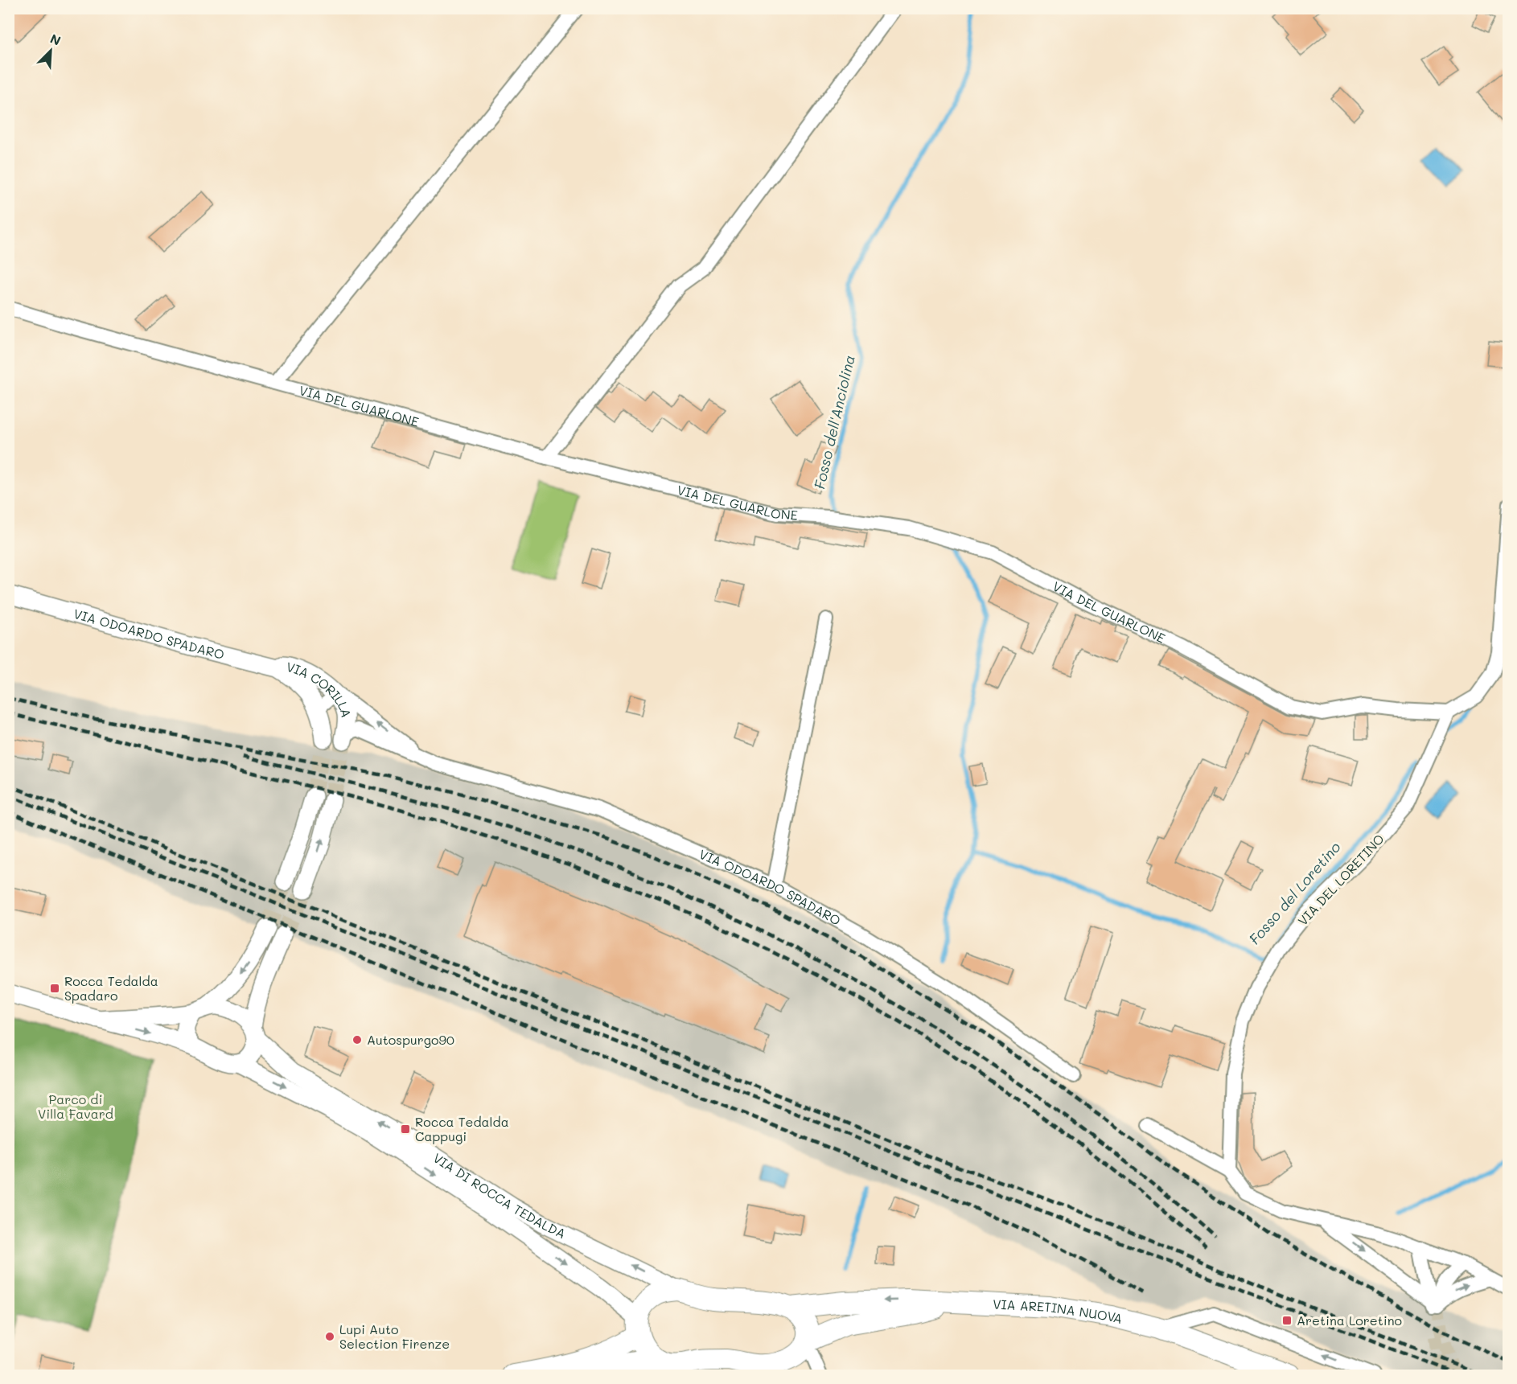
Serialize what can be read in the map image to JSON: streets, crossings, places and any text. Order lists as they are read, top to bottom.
{
  "streets": {
    "main road": ["VIA ARETINA NUOVA"],
    "street": [
      "VIA DEL GUARLONE",
      "VIA ODOARDO SPADARO",
      "VIA CORILLA",
      "VIA DEL LORETINO",
      "VIA DI ROCCA TEDALDA"
    ]
  },
  "crossings": [
    ["VIA DEL GUARLONE", "VIA DEL LORETINO"],
    ["VIA ODOARDO SPADARO", "VIA CORILLA"],
    ["VIA DI ROCCA TEDALDA", "VIA ARETINA NUOVA"]
  ],
  "water": ["Fosso dell'Anciolina", "Fosso del Loretino"],
  "parks": ["Parco di Villa Favard"],
  "places": {
    "transit": ["Rocca Tedalda Spadaro", "Rocca Tedalda Cappugi", "Aretina Loretino"],
    "other": ["Autospurgo90", "Lupi Auto Selection Firenze"]
  },
  "north": "top right"
}
